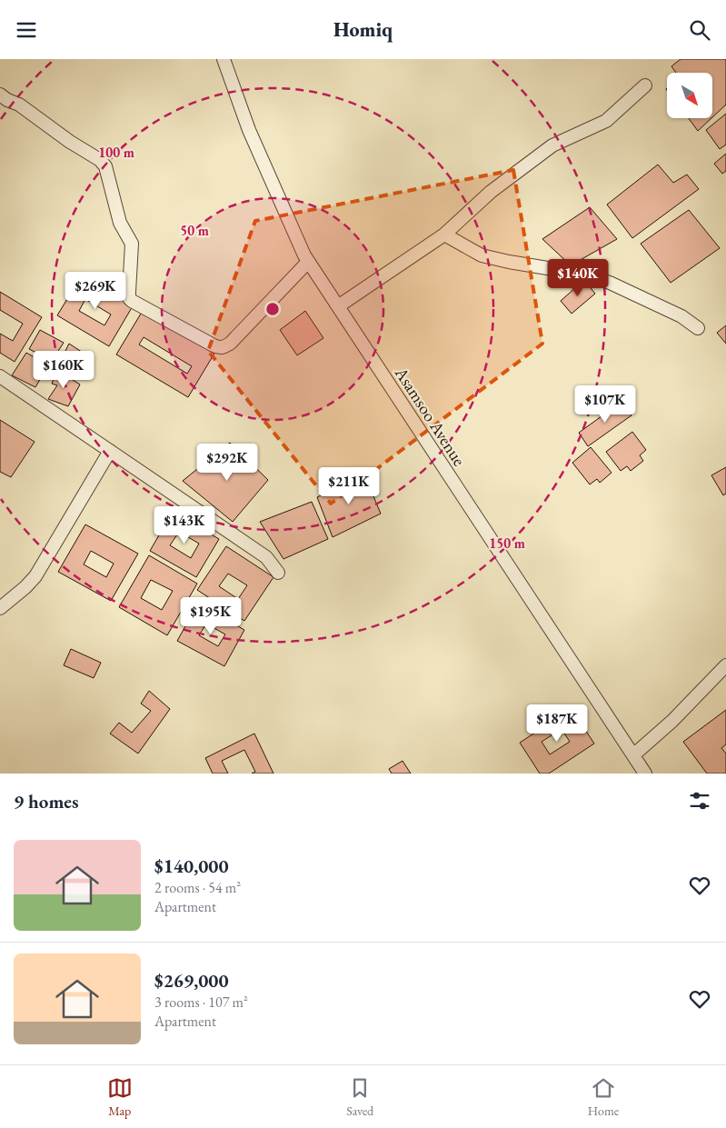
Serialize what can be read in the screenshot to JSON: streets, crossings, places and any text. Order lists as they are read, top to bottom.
{
  "streets": {
    "street": ["Asamsoo Avenue"]
  },
  "north": "bottom right",
  "page": {
    "header": "Homiq",
    "price": [
      "$140K",
      "$269K",
      "$160K",
      "$107K",
      "$292K",
      "$211K",
      "$143K",
      "$195K",
      "$187K"
    ],
    "heading": "9 homes",
    "list": [
      {
        "name": "$140,000",
        "note": "2 rooms · 54 m² · Apartment"
      },
      {
        "name": "$269,000",
        "note": "3 rooms · 107 m² · Apartment"
      }
    ],
    "tabs": ["Map", "Saved", "Home"]
  },
  "rings": ["100 m", "50 m", "150 m"]
}
